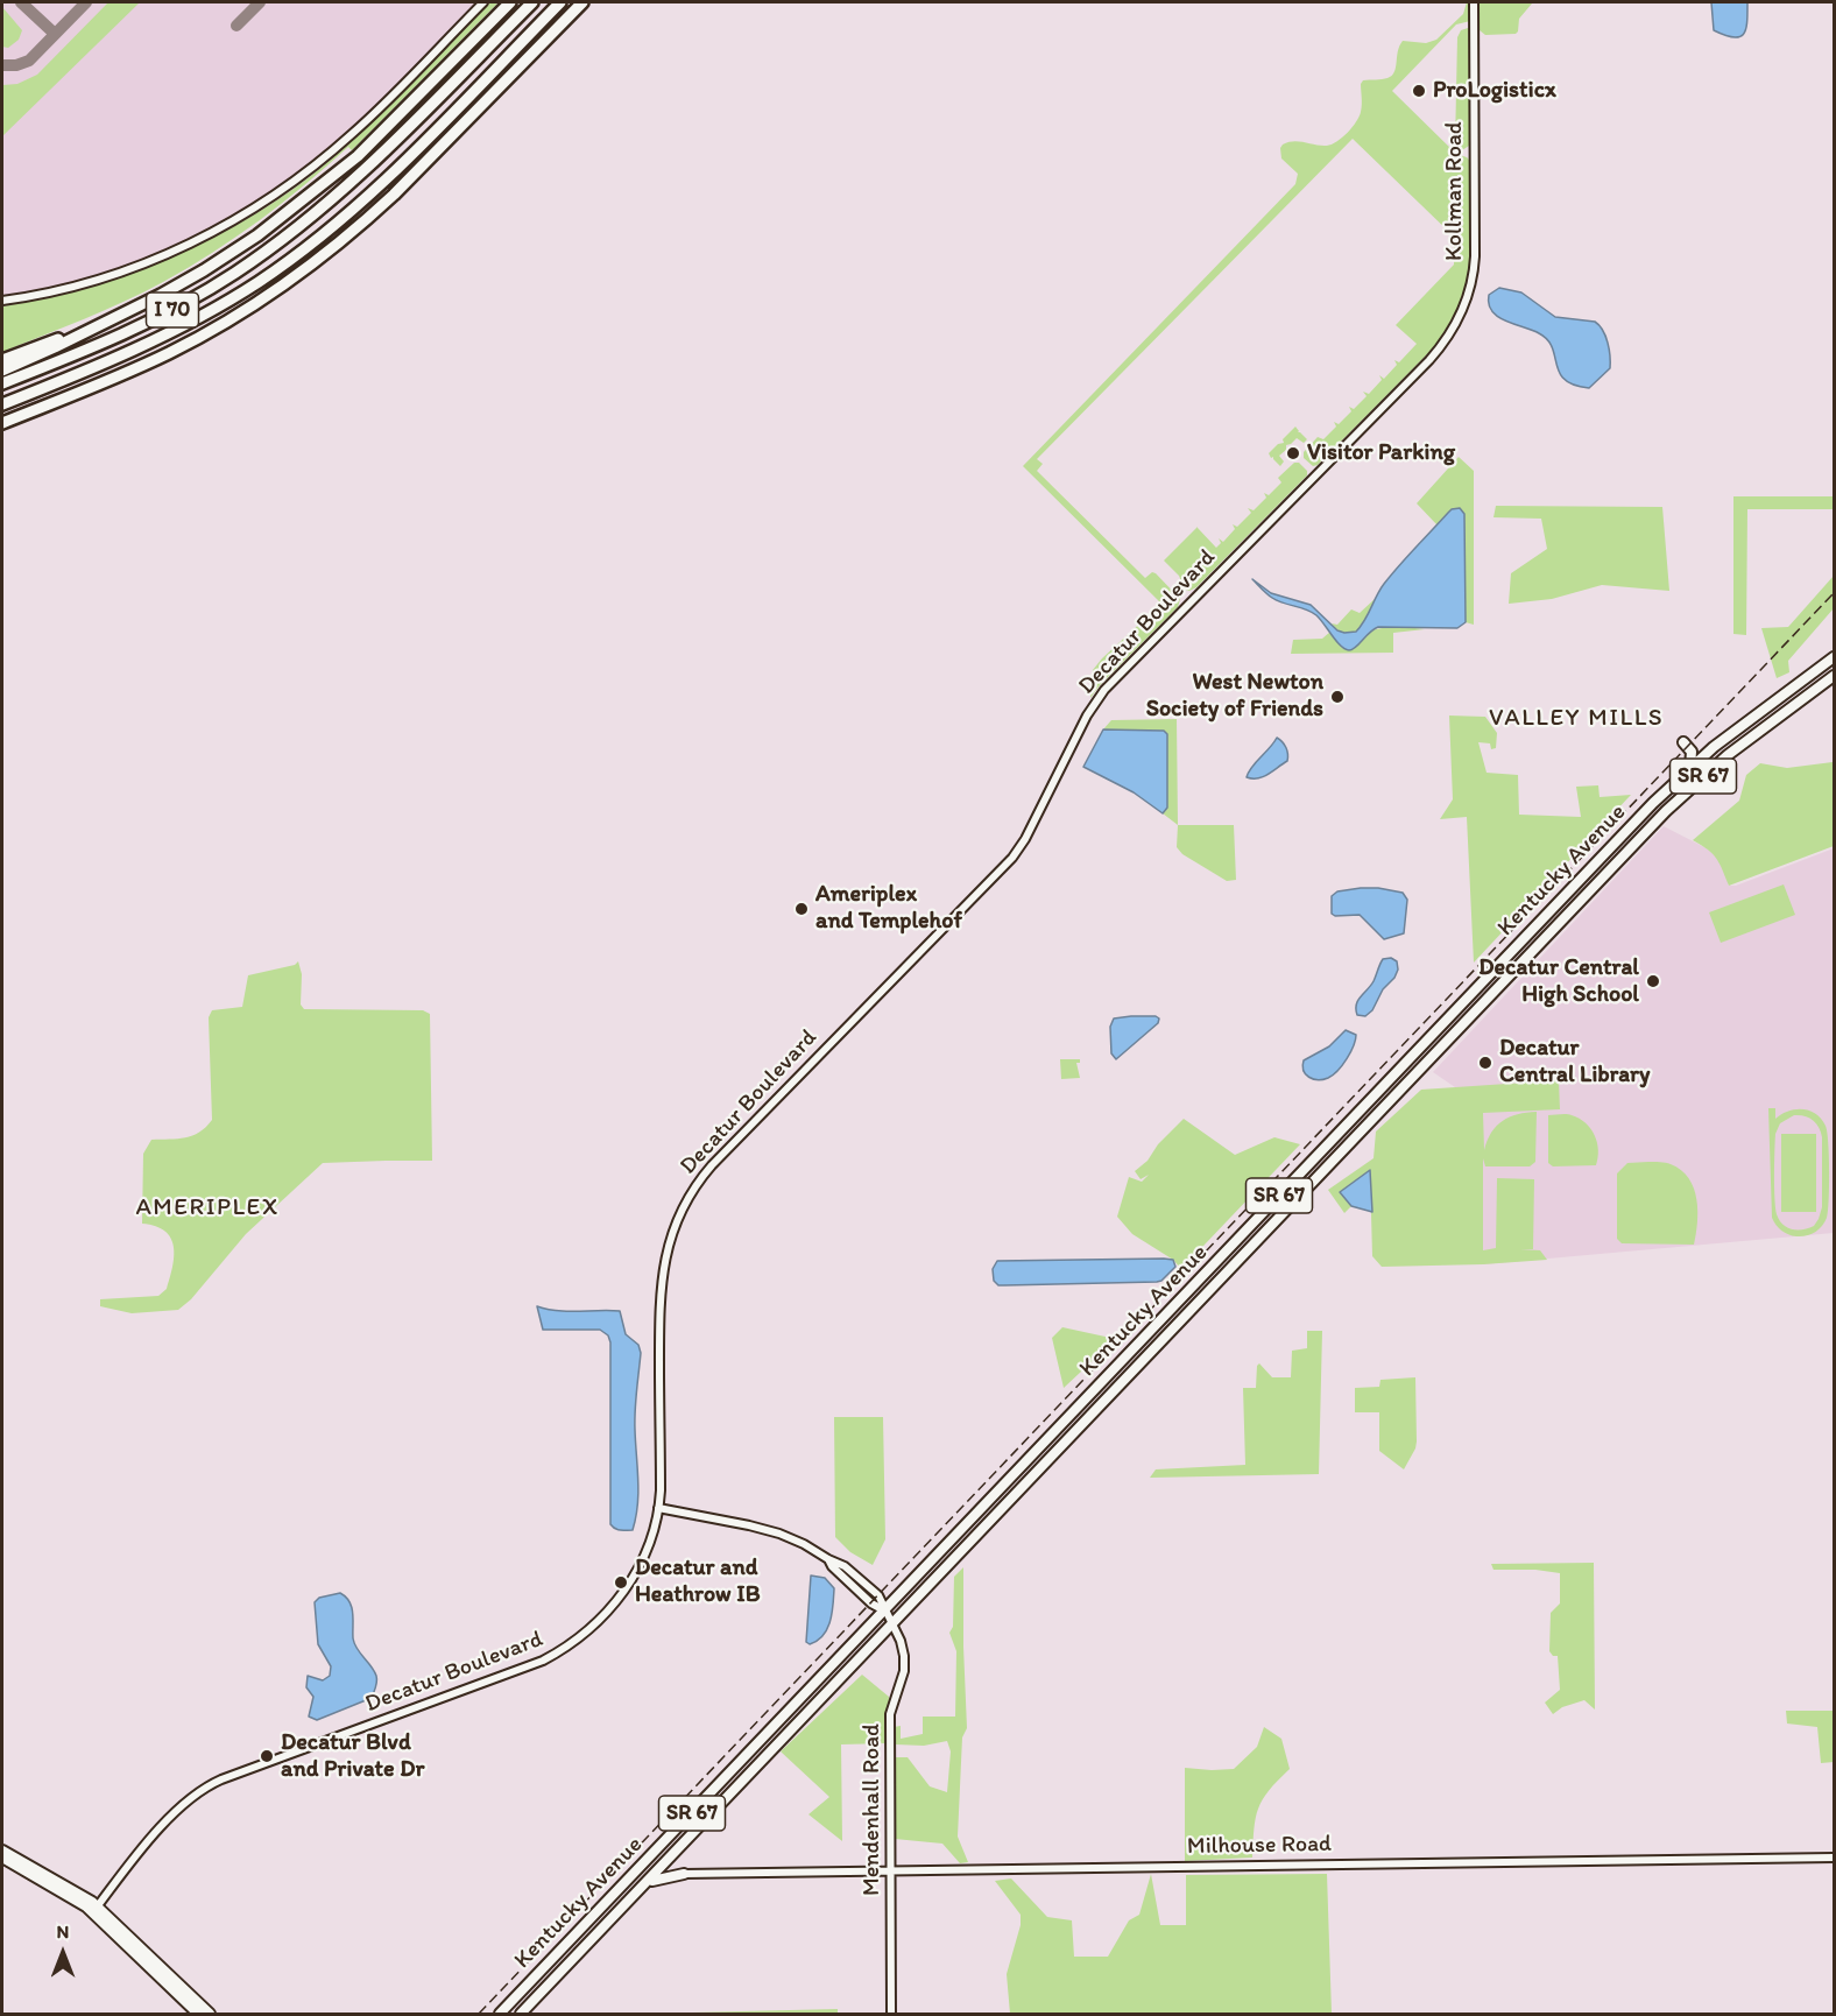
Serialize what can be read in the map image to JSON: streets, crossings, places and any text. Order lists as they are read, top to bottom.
{
  "streets": {
    "highway": ["I 70"],
    "main road": ["SR 67", "Kentucky Avenue"],
    "street": [
      "Kollman Road",
      "Decatur Boulevard",
      "Mendenhall Road",
      "Milhouse Road"
    ]
  },
  "crossings": [
    ["Kollman Road", "Decatur Boulevard"],
    ["Kentucky Avenue", "Mendenhall Road"],
    ["Mendenhall Road", "Milhouse Road"]
  ],
  "districts": ["VALLEY MILLS", "AMERIPLEX"],
  "places": [
    "ProLogisticx",
    "Visitor Parking",
    "West Newton Society of Friends",
    "Ameriplex and Templehof",
    "Decatur Central High School",
    "Decatur Central Library",
    "Decatur and Heathrow IB",
    "Decatur Blvd and Private Dr"
  ],
  "north": "top"
}
